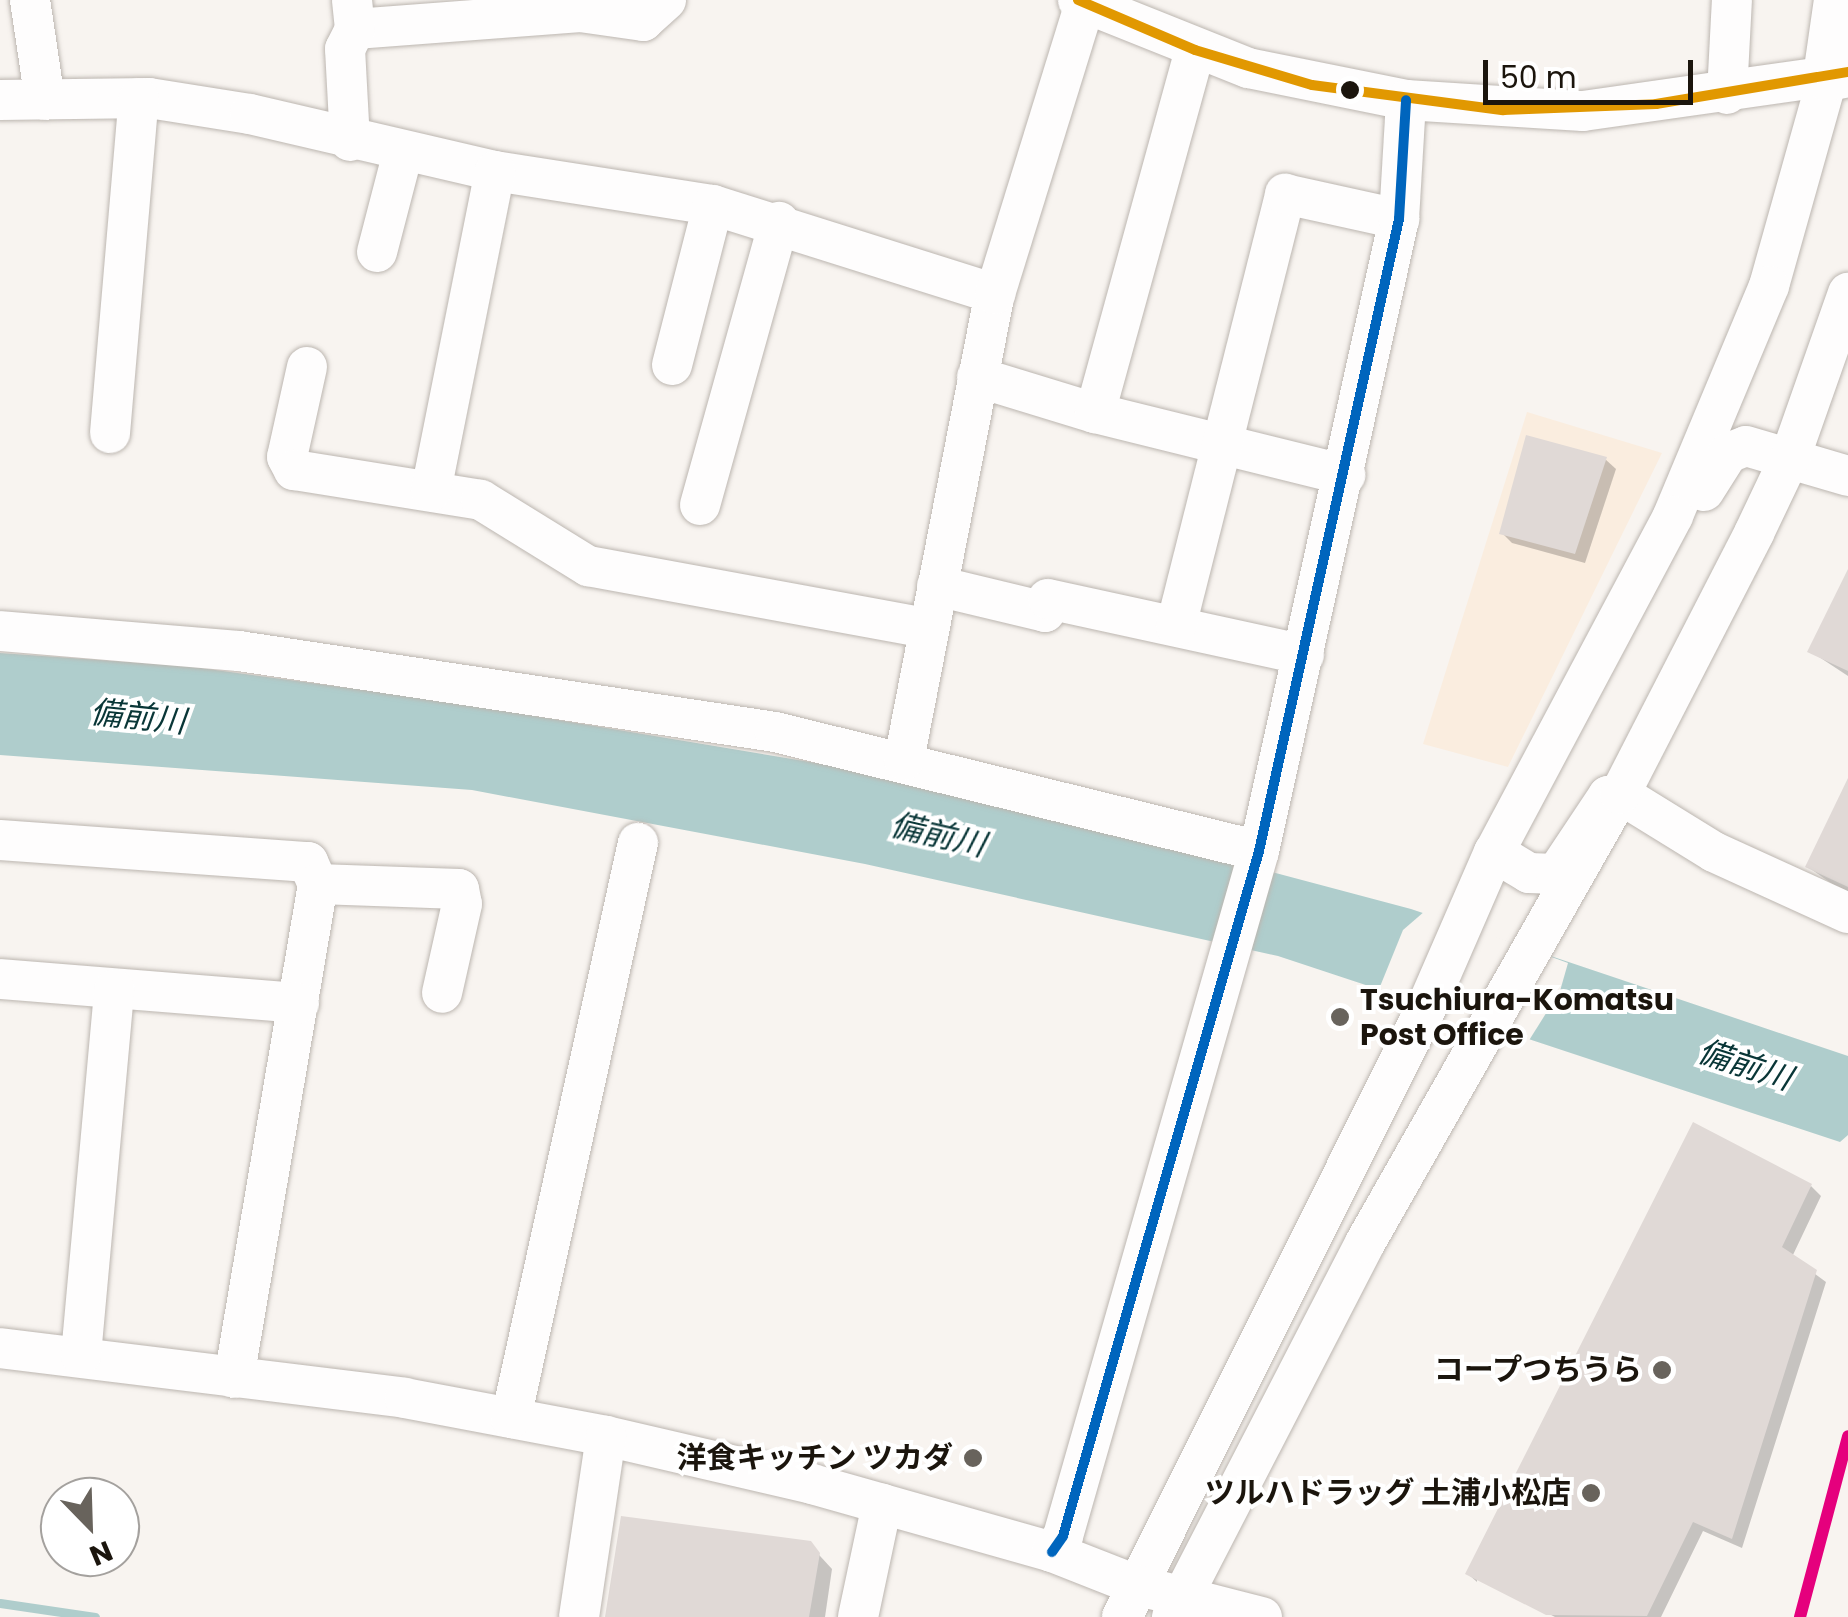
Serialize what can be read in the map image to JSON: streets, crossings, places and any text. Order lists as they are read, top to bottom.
{
  "water": ["備前川"],
  "places": [
    "Tsuchiura-Komatsu Post Office",
    "コープつちうら",
    "洋食キッチン ツカダ",
    "ツルハドラッグ 土浦小松店"
  ],
  "scale_bar": "50 m",
  "north": "bottom right"
}
